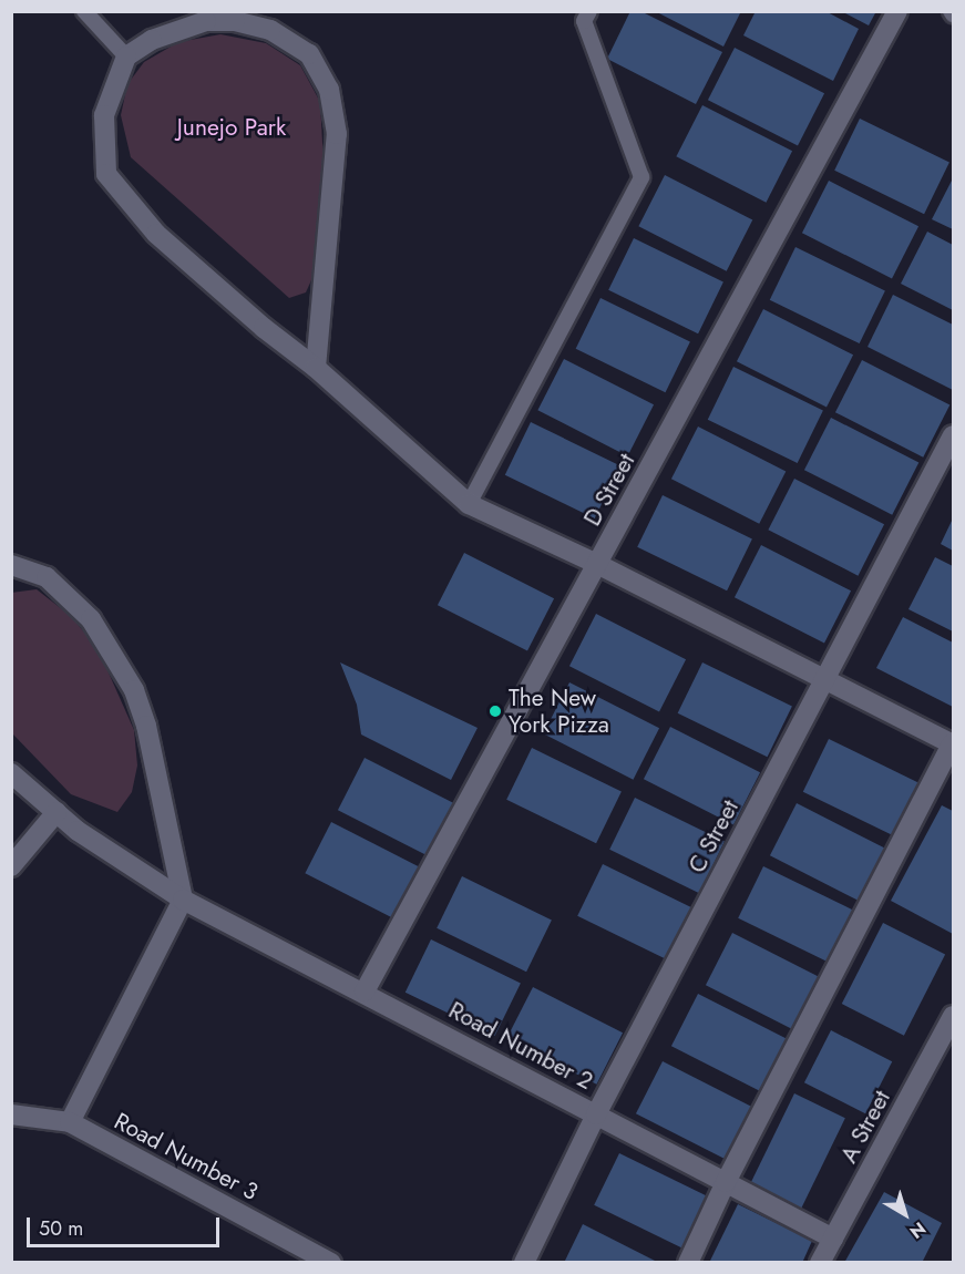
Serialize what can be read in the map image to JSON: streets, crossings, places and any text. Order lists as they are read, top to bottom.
{
  "streets": {
    "street": [
      "D Street",
      "C Street",
      "Road Number 2",
      "A Street",
      "Road Number 3"
    ]
  },
  "crossings": [
    ["D Street", "Road Number 2"],
    ["C Street", "Road Number 2"],
    ["Road Number 2", "A Street"]
  ],
  "parks": ["Junejo Park"],
  "places": ["The New York Pizza"],
  "scale_bar": "50 m",
  "north": "bottom right"
}
